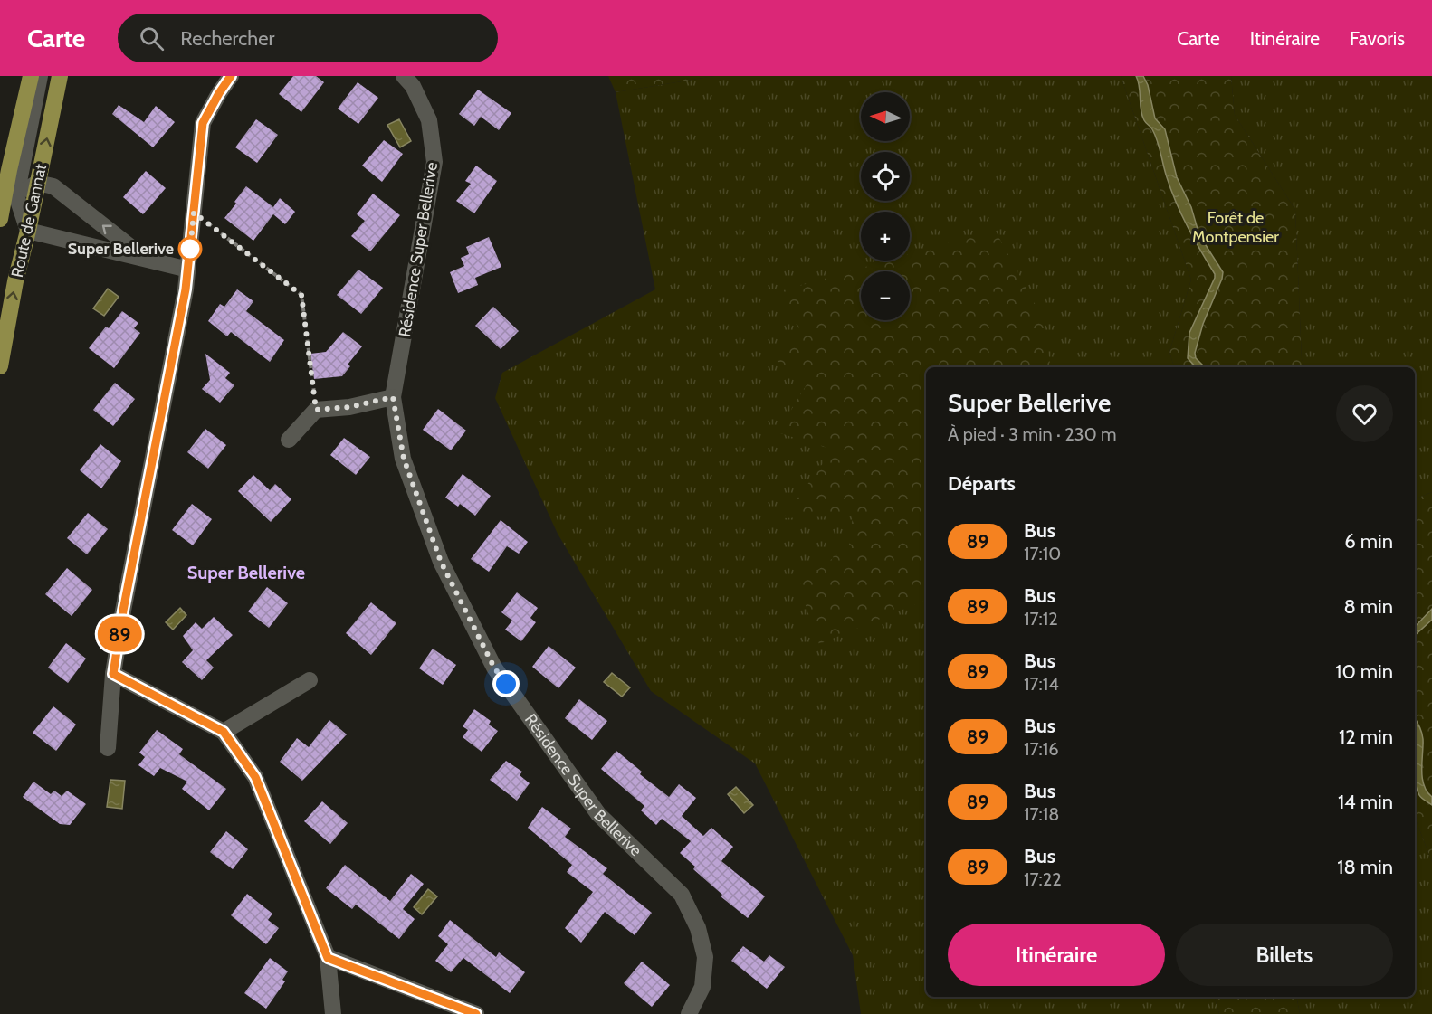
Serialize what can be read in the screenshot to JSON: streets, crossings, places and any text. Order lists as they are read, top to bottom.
{
  "streets": {
    "main road": ["Route de Gannat"],
    "street": ["Résidence Super Bellerive"]
  },
  "districts": ["Super Bellerive"],
  "parks": ["Forêt de Montpensier"],
  "places": ["Super Bellerive"],
  "lines": ["bus line 89"],
  "north": "left",
  "page": {
    "header": "Carte",
    "search": "Rechercher",
    "nav": ["Carte", "Itinéraire", "Favoris"],
    "on_map": "89",
    "map_buttons": ["+", "−"],
    "heading": [
      ["Super Bellerive", "À pied · 3 min · 230 m"],
      "Départs"
    ],
    "list": [
      {
        "mark": "89",
        "name": "Bus",
        "note": "17:10",
        "value": "6 min"
      },
      {
        "mark": "89",
        "name": "Bus",
        "note": "17:12",
        "value": "8 min"
      },
      {
        "mark": "89",
        "name": "Bus",
        "note": "17:14",
        "value": "10 min"
      },
      {
        "mark": "89",
        "name": "Bus",
        "note": "17:16",
        "value": "12 min"
      },
      {
        "mark": "89",
        "name": "Bus",
        "note": "17:18",
        "value": "14 min"
      },
      {
        "mark": "89",
        "name": "Bus",
        "note": "17:22",
        "value": "18 min"
      }
    ],
    "buttons": ["Itinéraire", "Billets"]
  }
}
